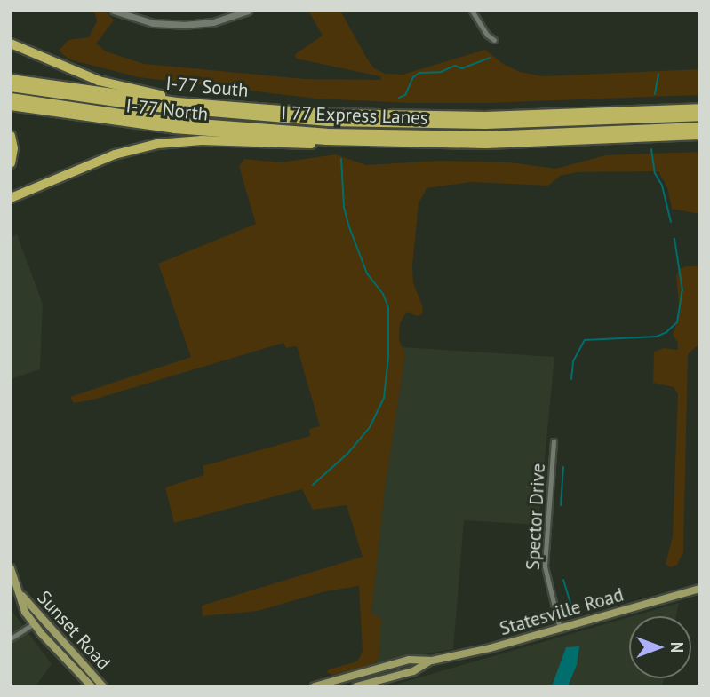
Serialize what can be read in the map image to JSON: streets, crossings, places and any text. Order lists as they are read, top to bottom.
{
  "streets": {
    "highway": ["I-77 South", "I-77 North", "I 77 Express Lanes"],
    "main road": ["Statesville Road", "Sunset Road"],
    "street": ["Spector Drive"]
  },
  "crossings": [
    ["Spector Drive", "Statesville Road"]
  ],
  "north": "right"
}
